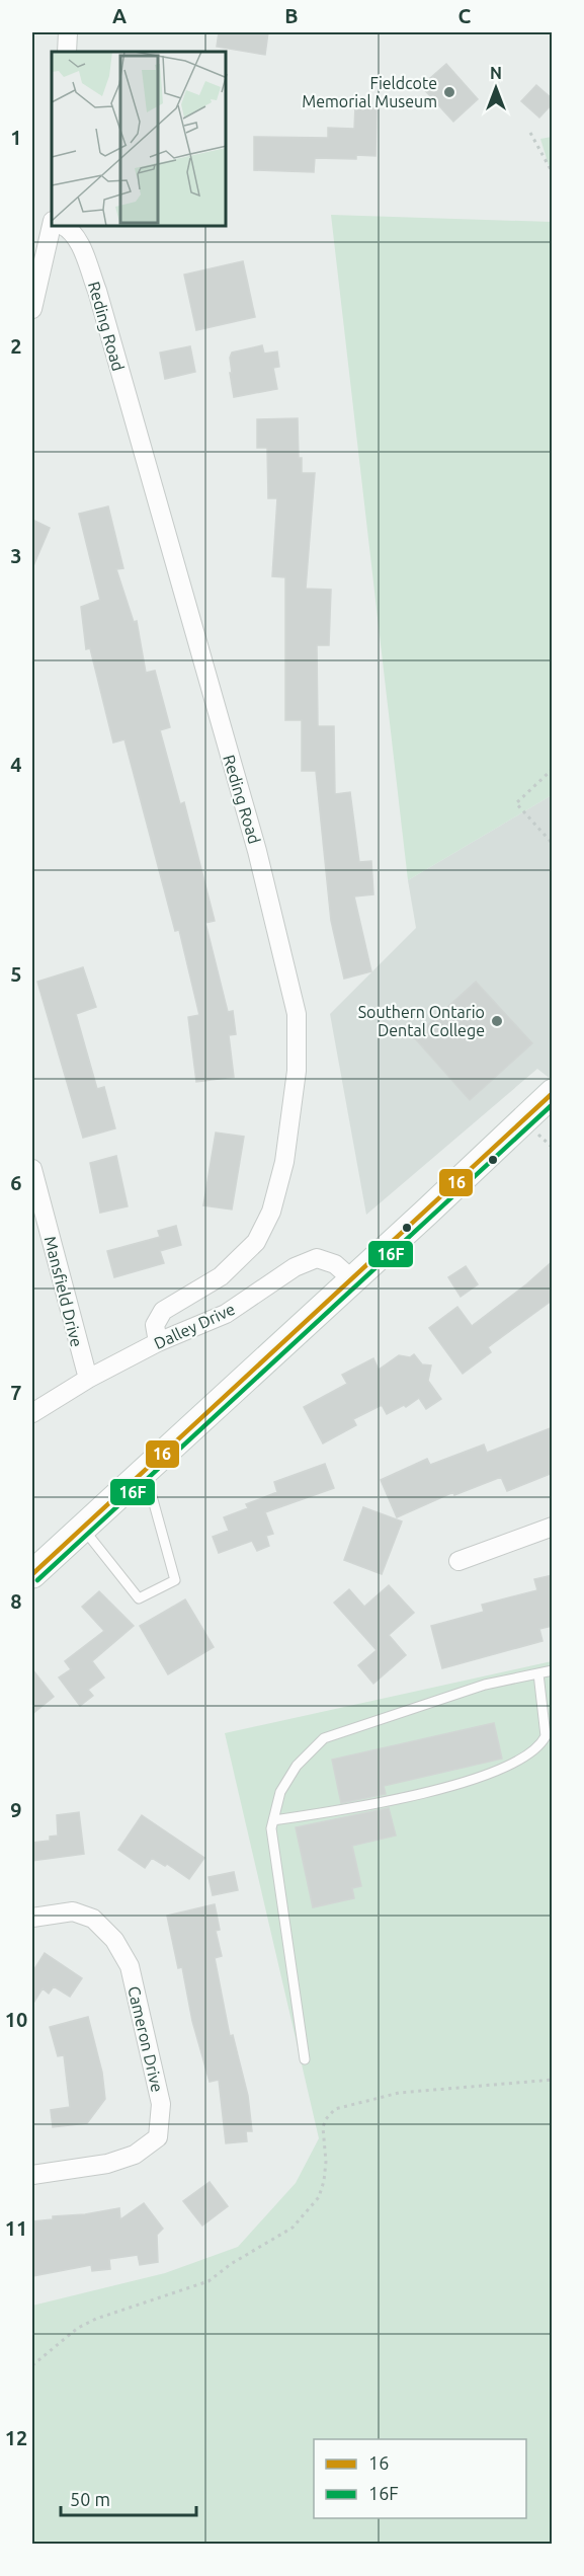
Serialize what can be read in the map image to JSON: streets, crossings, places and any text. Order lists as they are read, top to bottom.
{
  "streets": {
    "street": [
      "Reding Road",
      "Mansfield Drive",
      "Dalley Drive",
      "Cameron Drive"
    ]
  },
  "crossings": [
    ["Reding Road", "Dalley Drive"],
    ["Mansfield Drive", "Dalley Drive"]
  ],
  "places": ["Fieldcote Memorial Museum", "Southern Ontario Dental College"],
  "lines": ["transit line 16", "transit line 16F"],
  "legend": ["16", "16F"],
  "scale_bar": "50 m",
  "north": "top",
  "grid": {
    "columns": ["A", "B", "C"],
    "rows": [
      "1",
      "2",
      "3",
      "4",
      "5",
      "6",
      "7",
      "8",
      "9",
      "10",
      "11",
      "12"
    ]
  }
}
